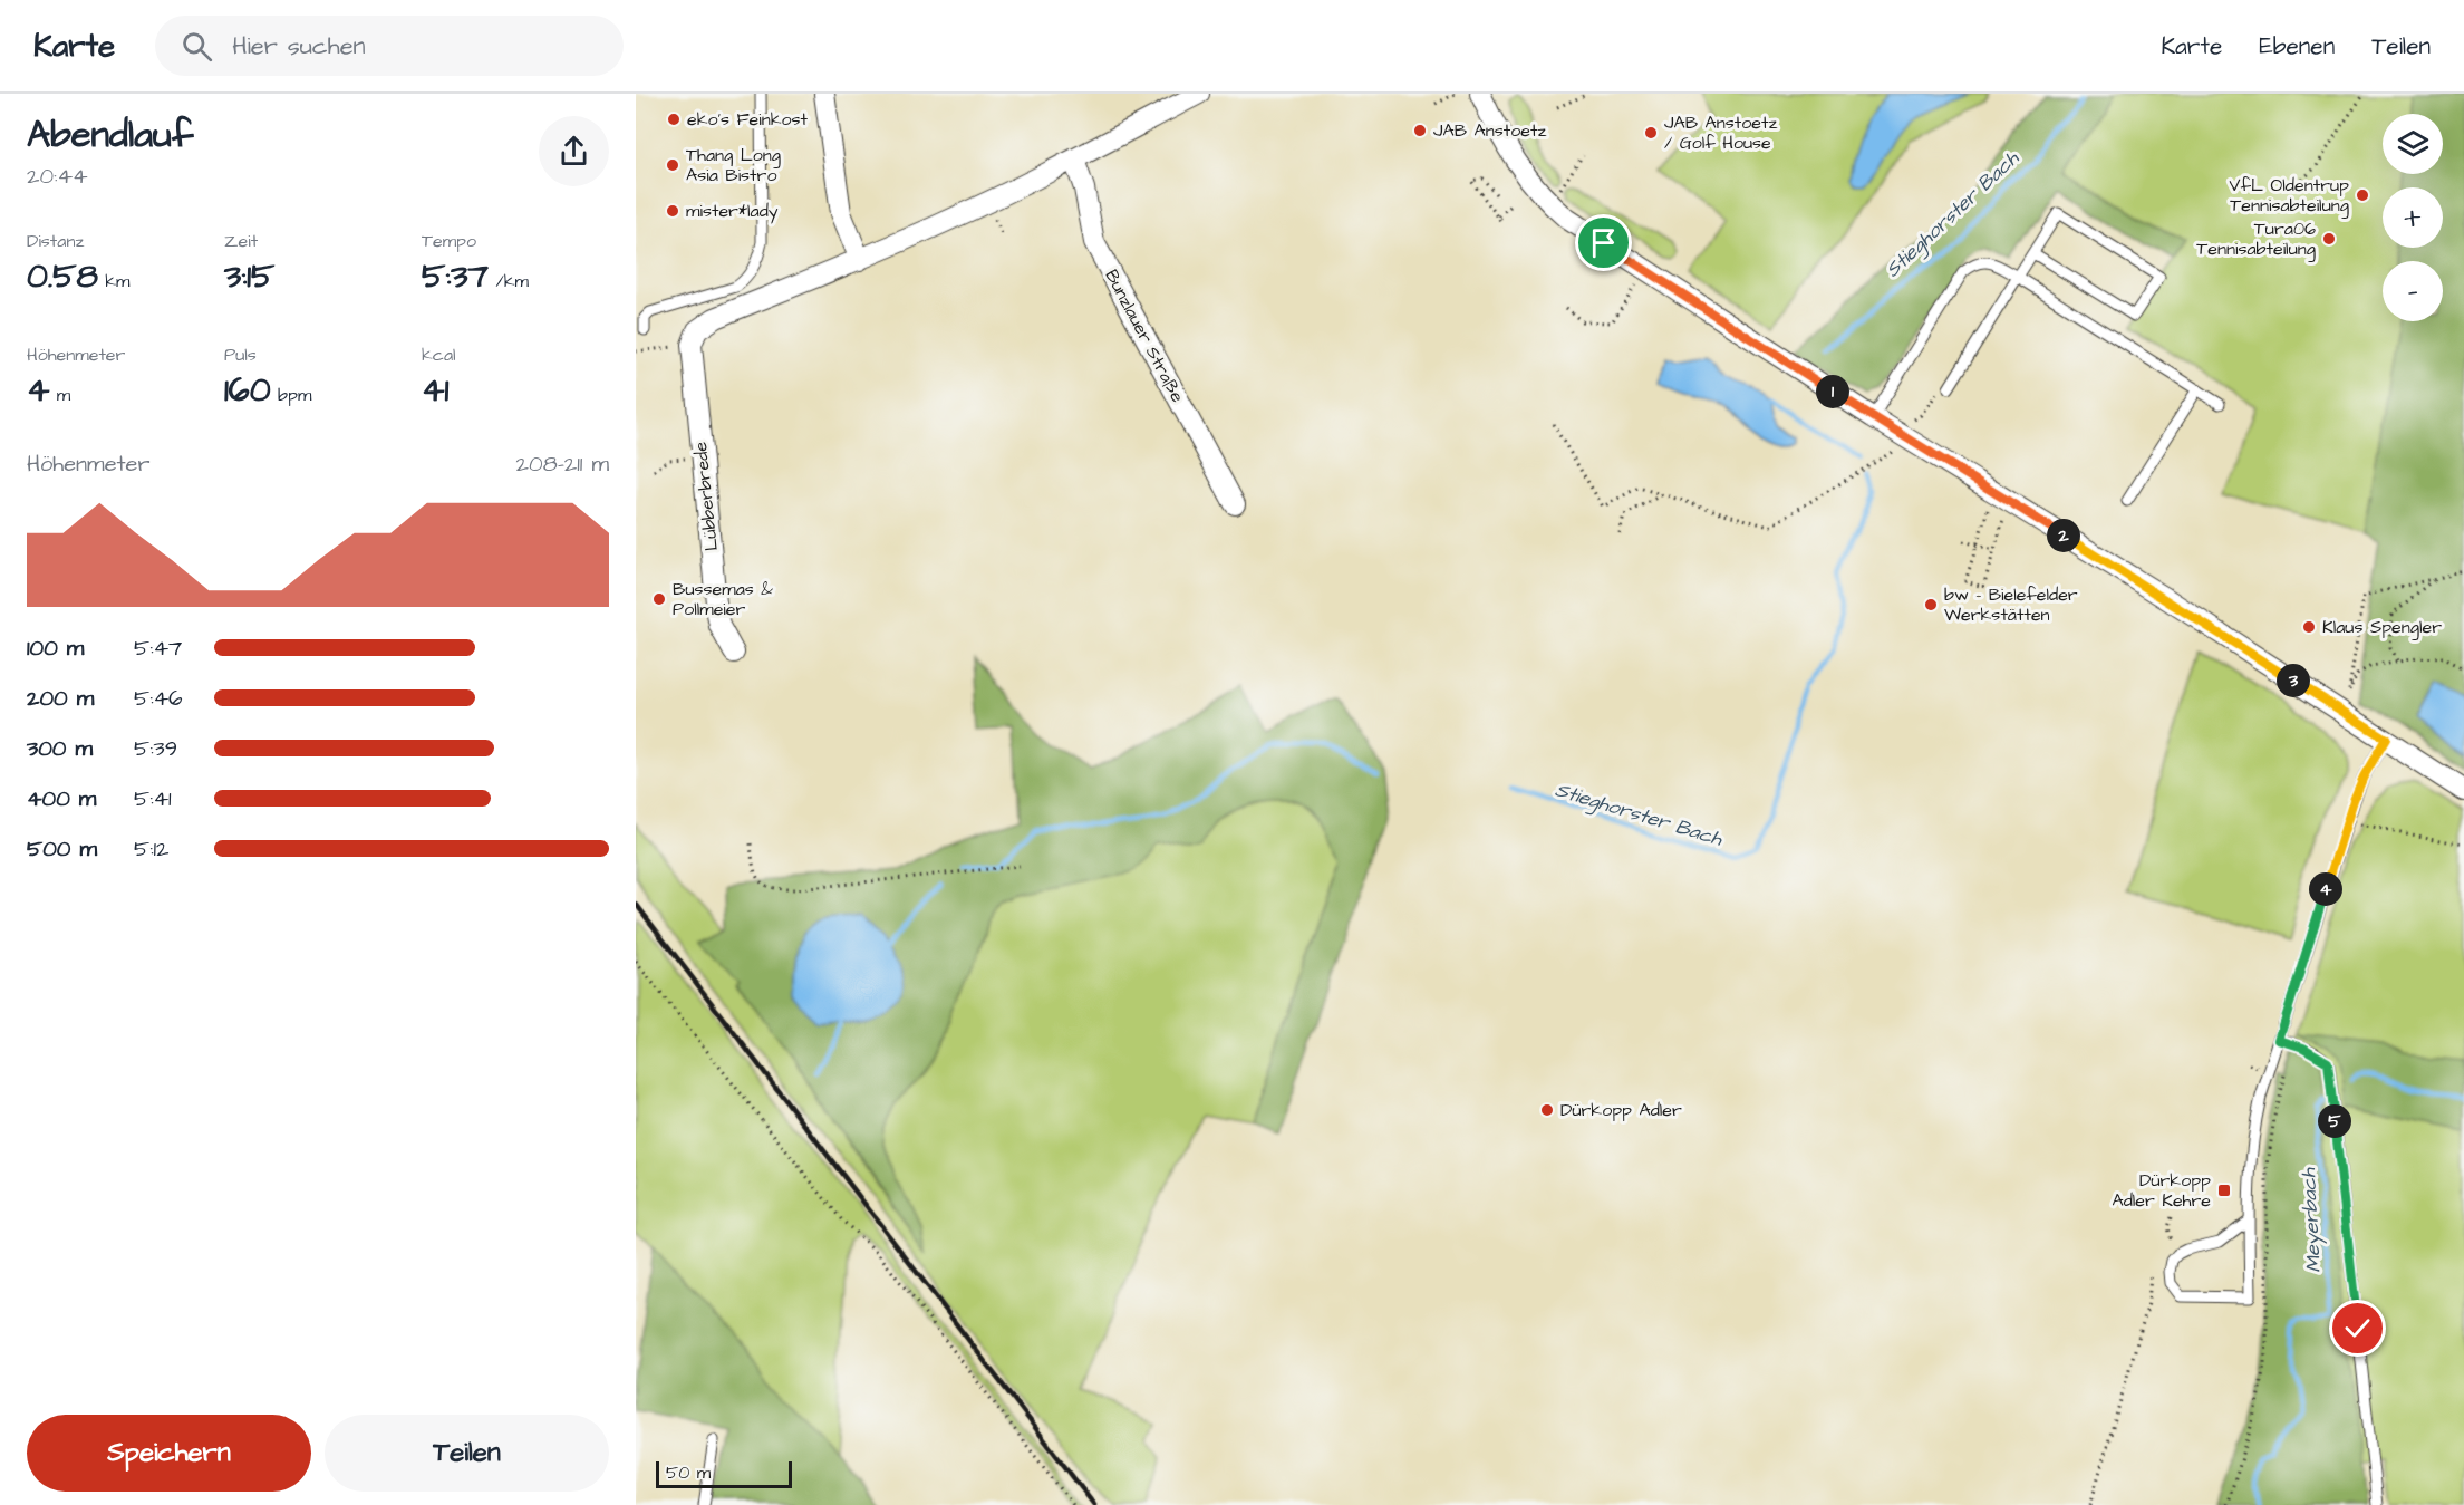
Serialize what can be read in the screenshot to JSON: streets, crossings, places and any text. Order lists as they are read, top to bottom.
{
  "streets": {
    "street": ["Bunzlauer Straße", "Lübberbrede"]
  },
  "water": ["Stieghorster Bach", "Meyerbach"],
  "places": {
    "other": [
      "eko's Feinkost",
      "JAB Anstoetz",
      "JAB Anstoetz / Golf House",
      "Thang Long Asia Bistro",
      "VfL Oldentrup Tennisabteilung",
      "mister*lady",
      "Tura06 Tennisabteilung",
      "Bussemas & Pollmeier",
      "bw - Bielefelder Werkstätten",
      "Klaus Spengler",
      "Dürkopp Adler"
    ],
    "transit": ["Dürkopp Adler Kehre"]
  },
  "scale_bar": "50 m",
  "page": {
    "header": "Karte",
    "search": "Hier suchen",
    "nav": ["Karte", "Ebenen", "Teilen"],
    "heading": ["Abendlauf", "20:44"],
    "map_buttons": ["+", "−"],
    "stats": [
      ["Distanz", "0.58 km"],
      ["Zeit", "3:15"],
      ["Tempo", "5:37 /km"],
      ["Höhenmeter", "4 m"],
      ["Puls", "160 bpm"],
      ["kcal", "41"]
    ],
    "pins": [
      "1",
      "2",
      "3",
      "4",
      "5"
    ],
    "chart": ["Höhenmeter", "208–211 m"],
    "list": [
      {
        "name": "100 m",
        "note": "5:47"
      },
      {
        "name": "200 m",
        "note": "5:46"
      },
      {
        "name": "300 m",
        "note": "5:39"
      },
      {
        "name": "400 m",
        "note": "5:41"
      },
      {
        "name": "500 m",
        "note": "5:12"
      }
    ],
    "buttons": ["Speichern", "Teilen"],
    "scale": "50 m"
  }
}
